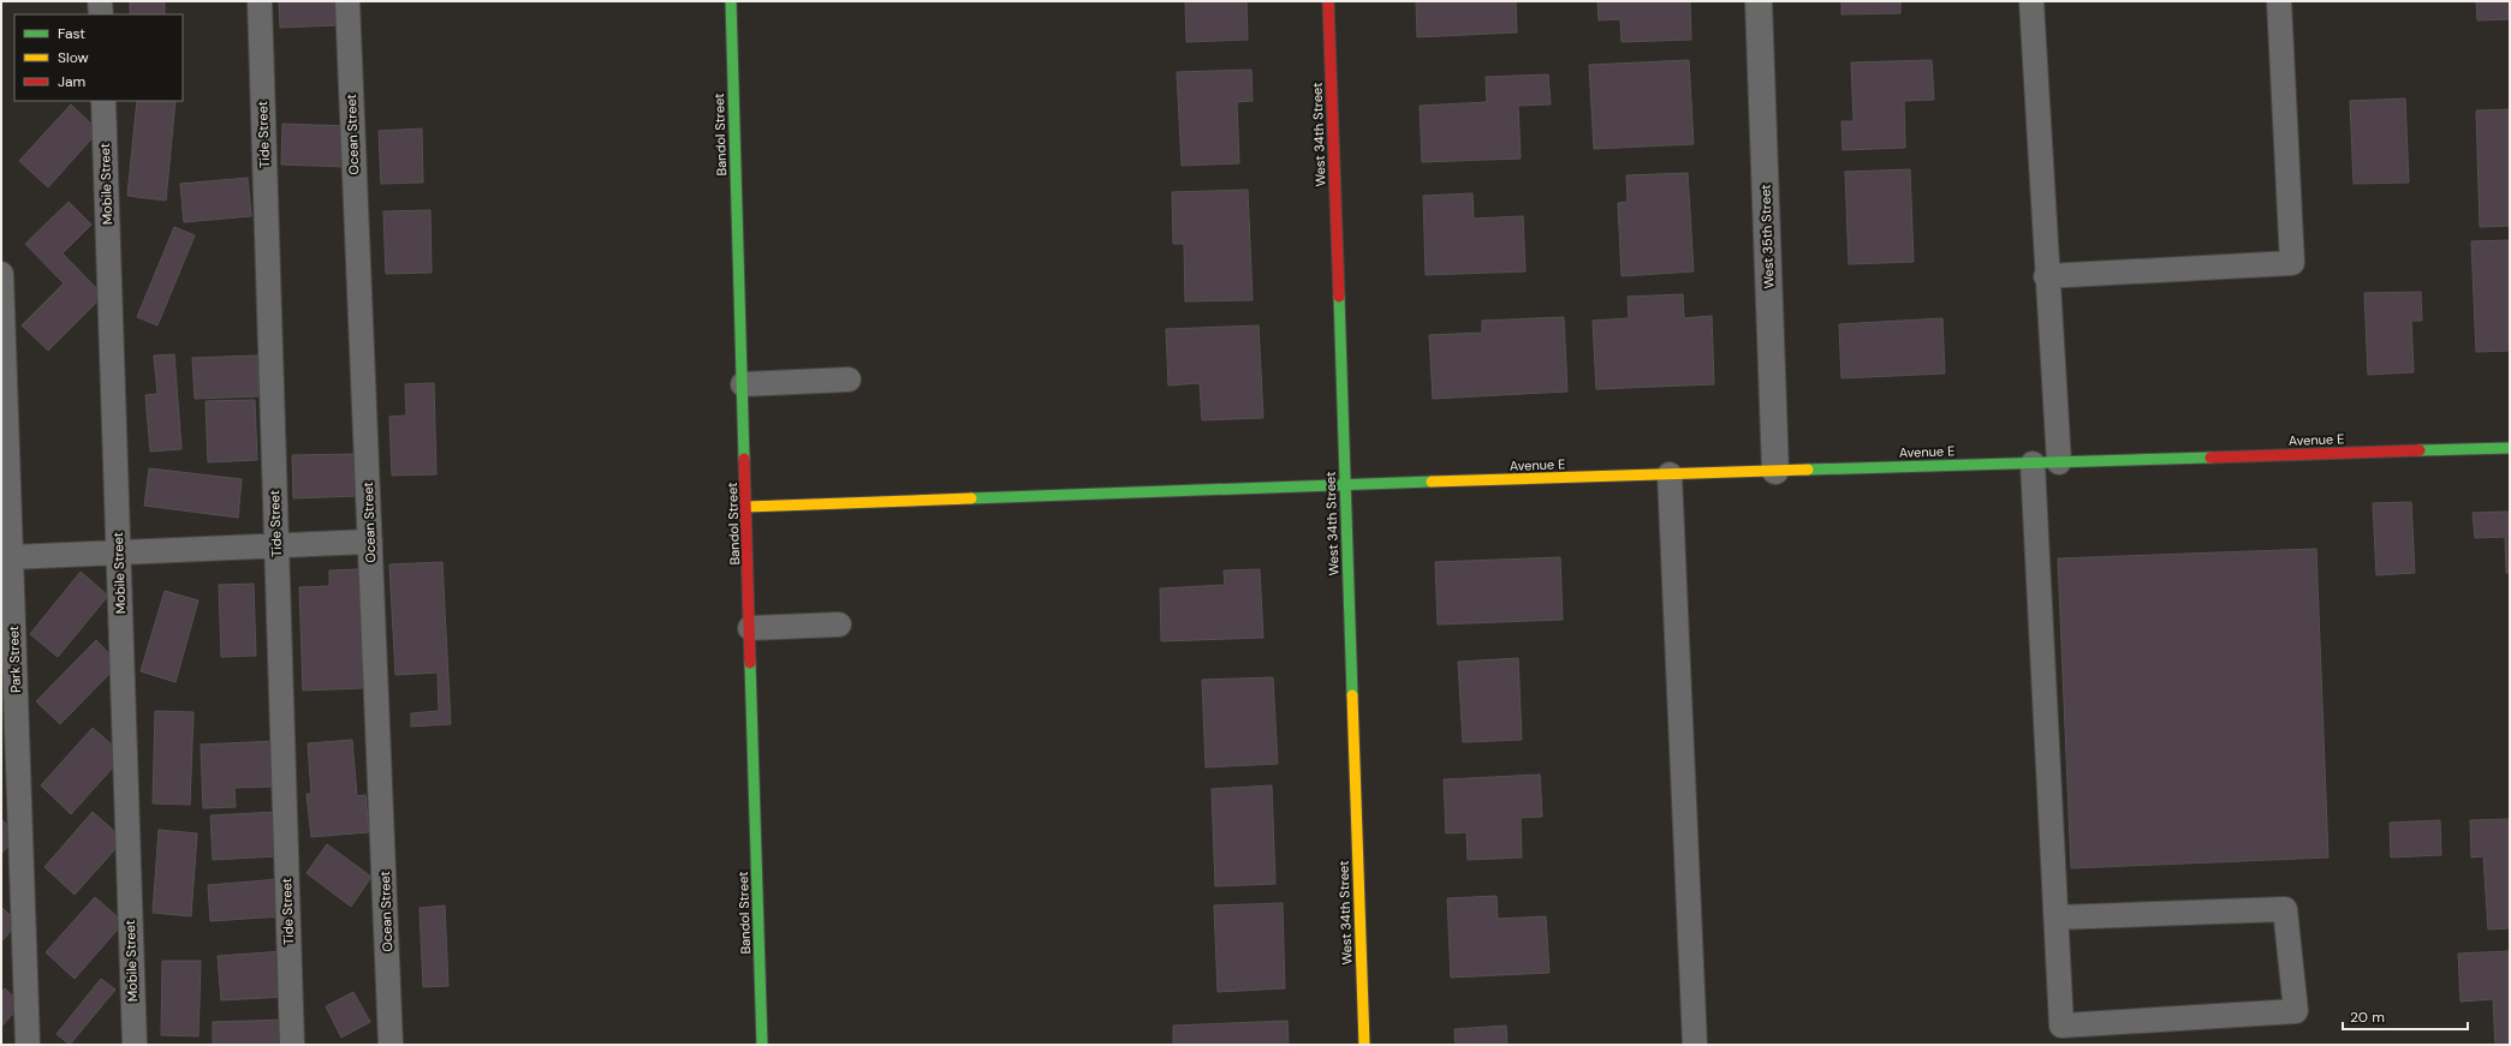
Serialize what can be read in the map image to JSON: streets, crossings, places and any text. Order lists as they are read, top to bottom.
{
  "streets": {
    "street": [
      "Bandol Street",
      "West 34th Street",
      "West 35th Street",
      "Avenue E"
    ],
    "lane": [
      "Tide Street",
      "Ocean Street",
      "Mobile Street",
      "Park Street"
    ]
  },
  "crossings": [
    ["Bandol Street", "Avenue E"],
    ["West 34th Street", "Avenue E"],
    ["West 35th Street", "Avenue E"]
  ],
  "legend": ["Fast", "Slow", "Jam"],
  "scale_bar": "20 m"
}
